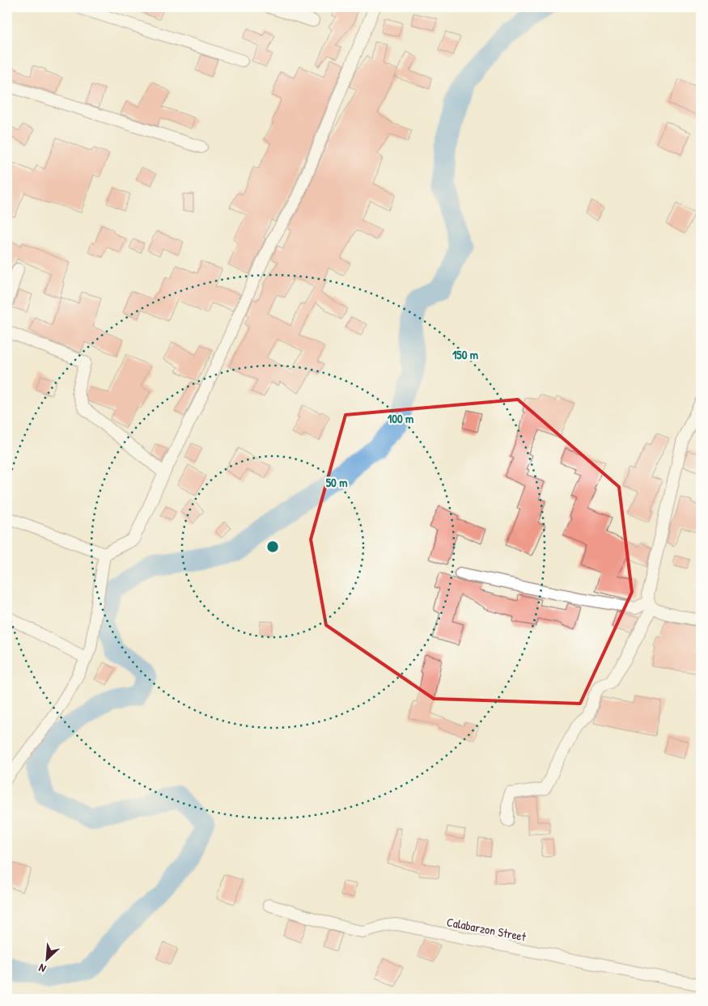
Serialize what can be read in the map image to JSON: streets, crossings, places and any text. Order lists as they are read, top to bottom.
{
  "streets": {
    "street": ["Calabarzon Street"]
  },
  "north": "bottom left",
  "rings": ["150 m", "100 m", "50 m"]
}
